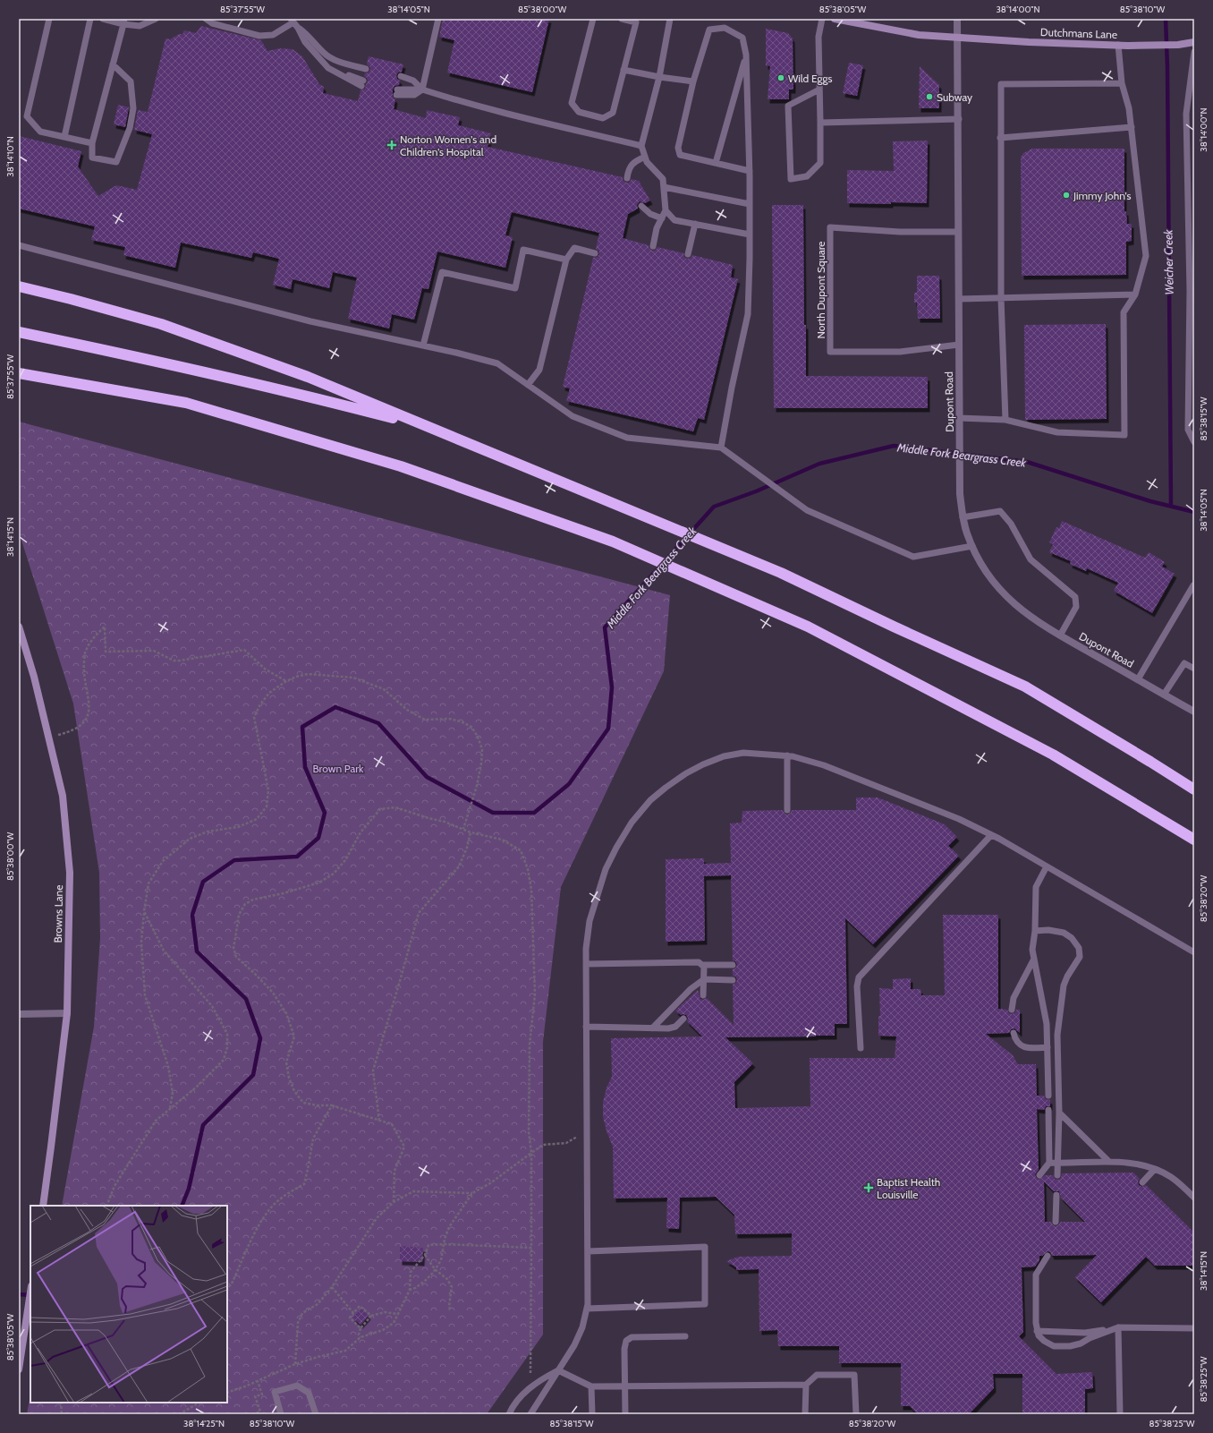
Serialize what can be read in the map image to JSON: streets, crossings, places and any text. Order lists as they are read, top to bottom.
{
  "streets": {
    "street": ["Dutchmans Lane", "Dupont Road", "Browns Lane"],
    "lane": ["North Dupont Square"]
  },
  "crossings": [
    ["Dutchmans Lane", "Dupont Road"],
    ["North Dupont Square", "Dupont Road"]
  ],
  "water": ["Weicher Creek", "Middle Fork Beargrass Creek"],
  "parks": ["Brown Park"],
  "places": {
    "other": ["Wild Eggs", "Subway", "Jimmy John's"],
    "health": ["Norton Women's and Children's Hospital", "Baptist Health Louisville"]
  },
  "coordinates": [
    "85°37'55\"W",
    "38°14'05\"N",
    "85°38'00\"W",
    "85°38'05\"W",
    "38°14'00\"N",
    "85°38'10\"W",
    "38°14'10\"N",
    "85°38'15\"W",
    "38°14'15\"N",
    "85°38'20\"W",
    "85°38'25\"W",
    "38°14'25\"N"
  ]
}
